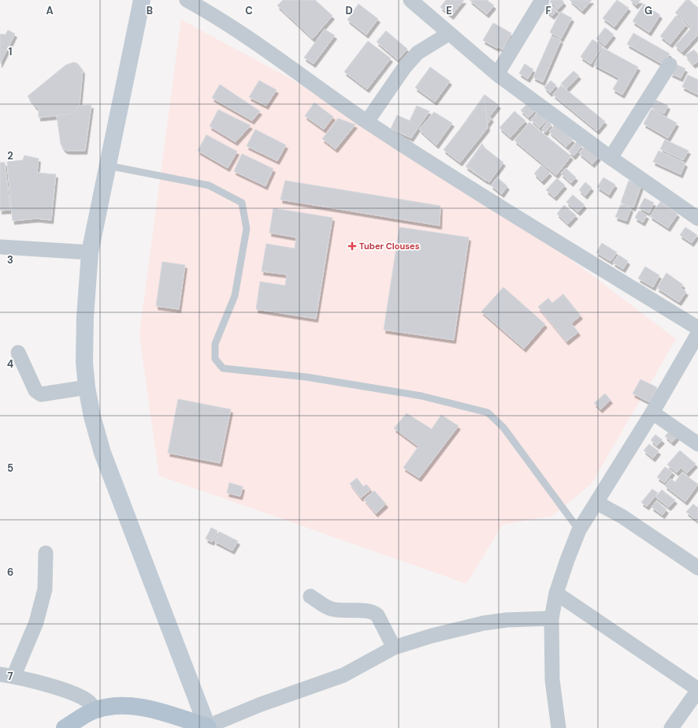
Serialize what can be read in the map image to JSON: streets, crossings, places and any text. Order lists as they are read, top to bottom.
{
  "places": {
    "health": ["Tuber Clouses"]
  },
  "grid": {
    "columns": [
      "A",
      "B",
      "C",
      "D",
      "E",
      "F",
      "G"
    ],
    "rows": [
      "1",
      "2",
      "3",
      "4",
      "5",
      "6",
      "7"
    ]
  }
}
